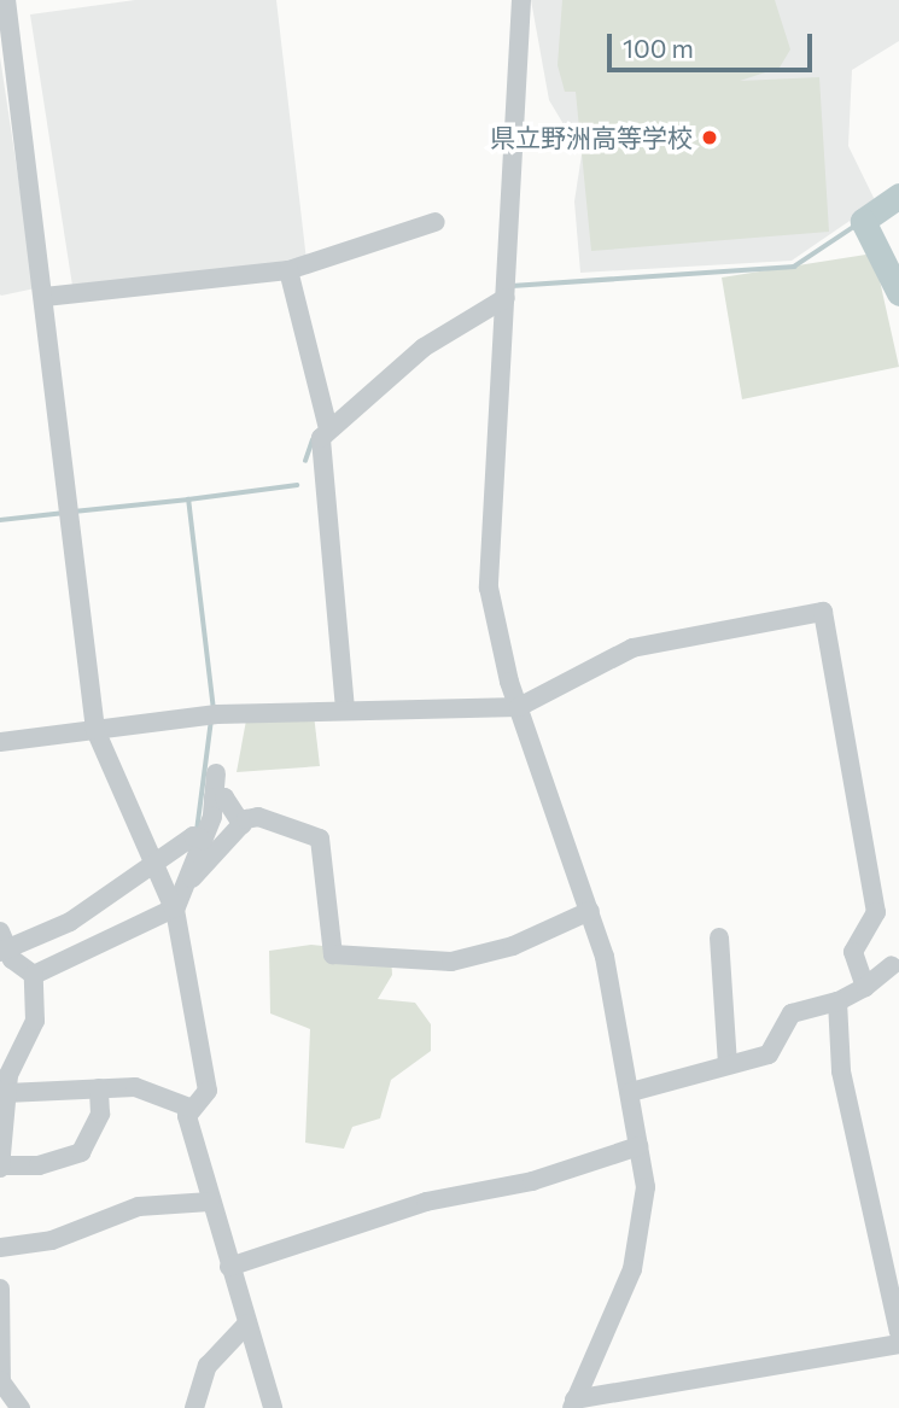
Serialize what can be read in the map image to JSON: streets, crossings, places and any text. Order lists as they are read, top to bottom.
{
  "places": ["県立野洲高等学校"],
  "scale_bar": "100 m"
}
